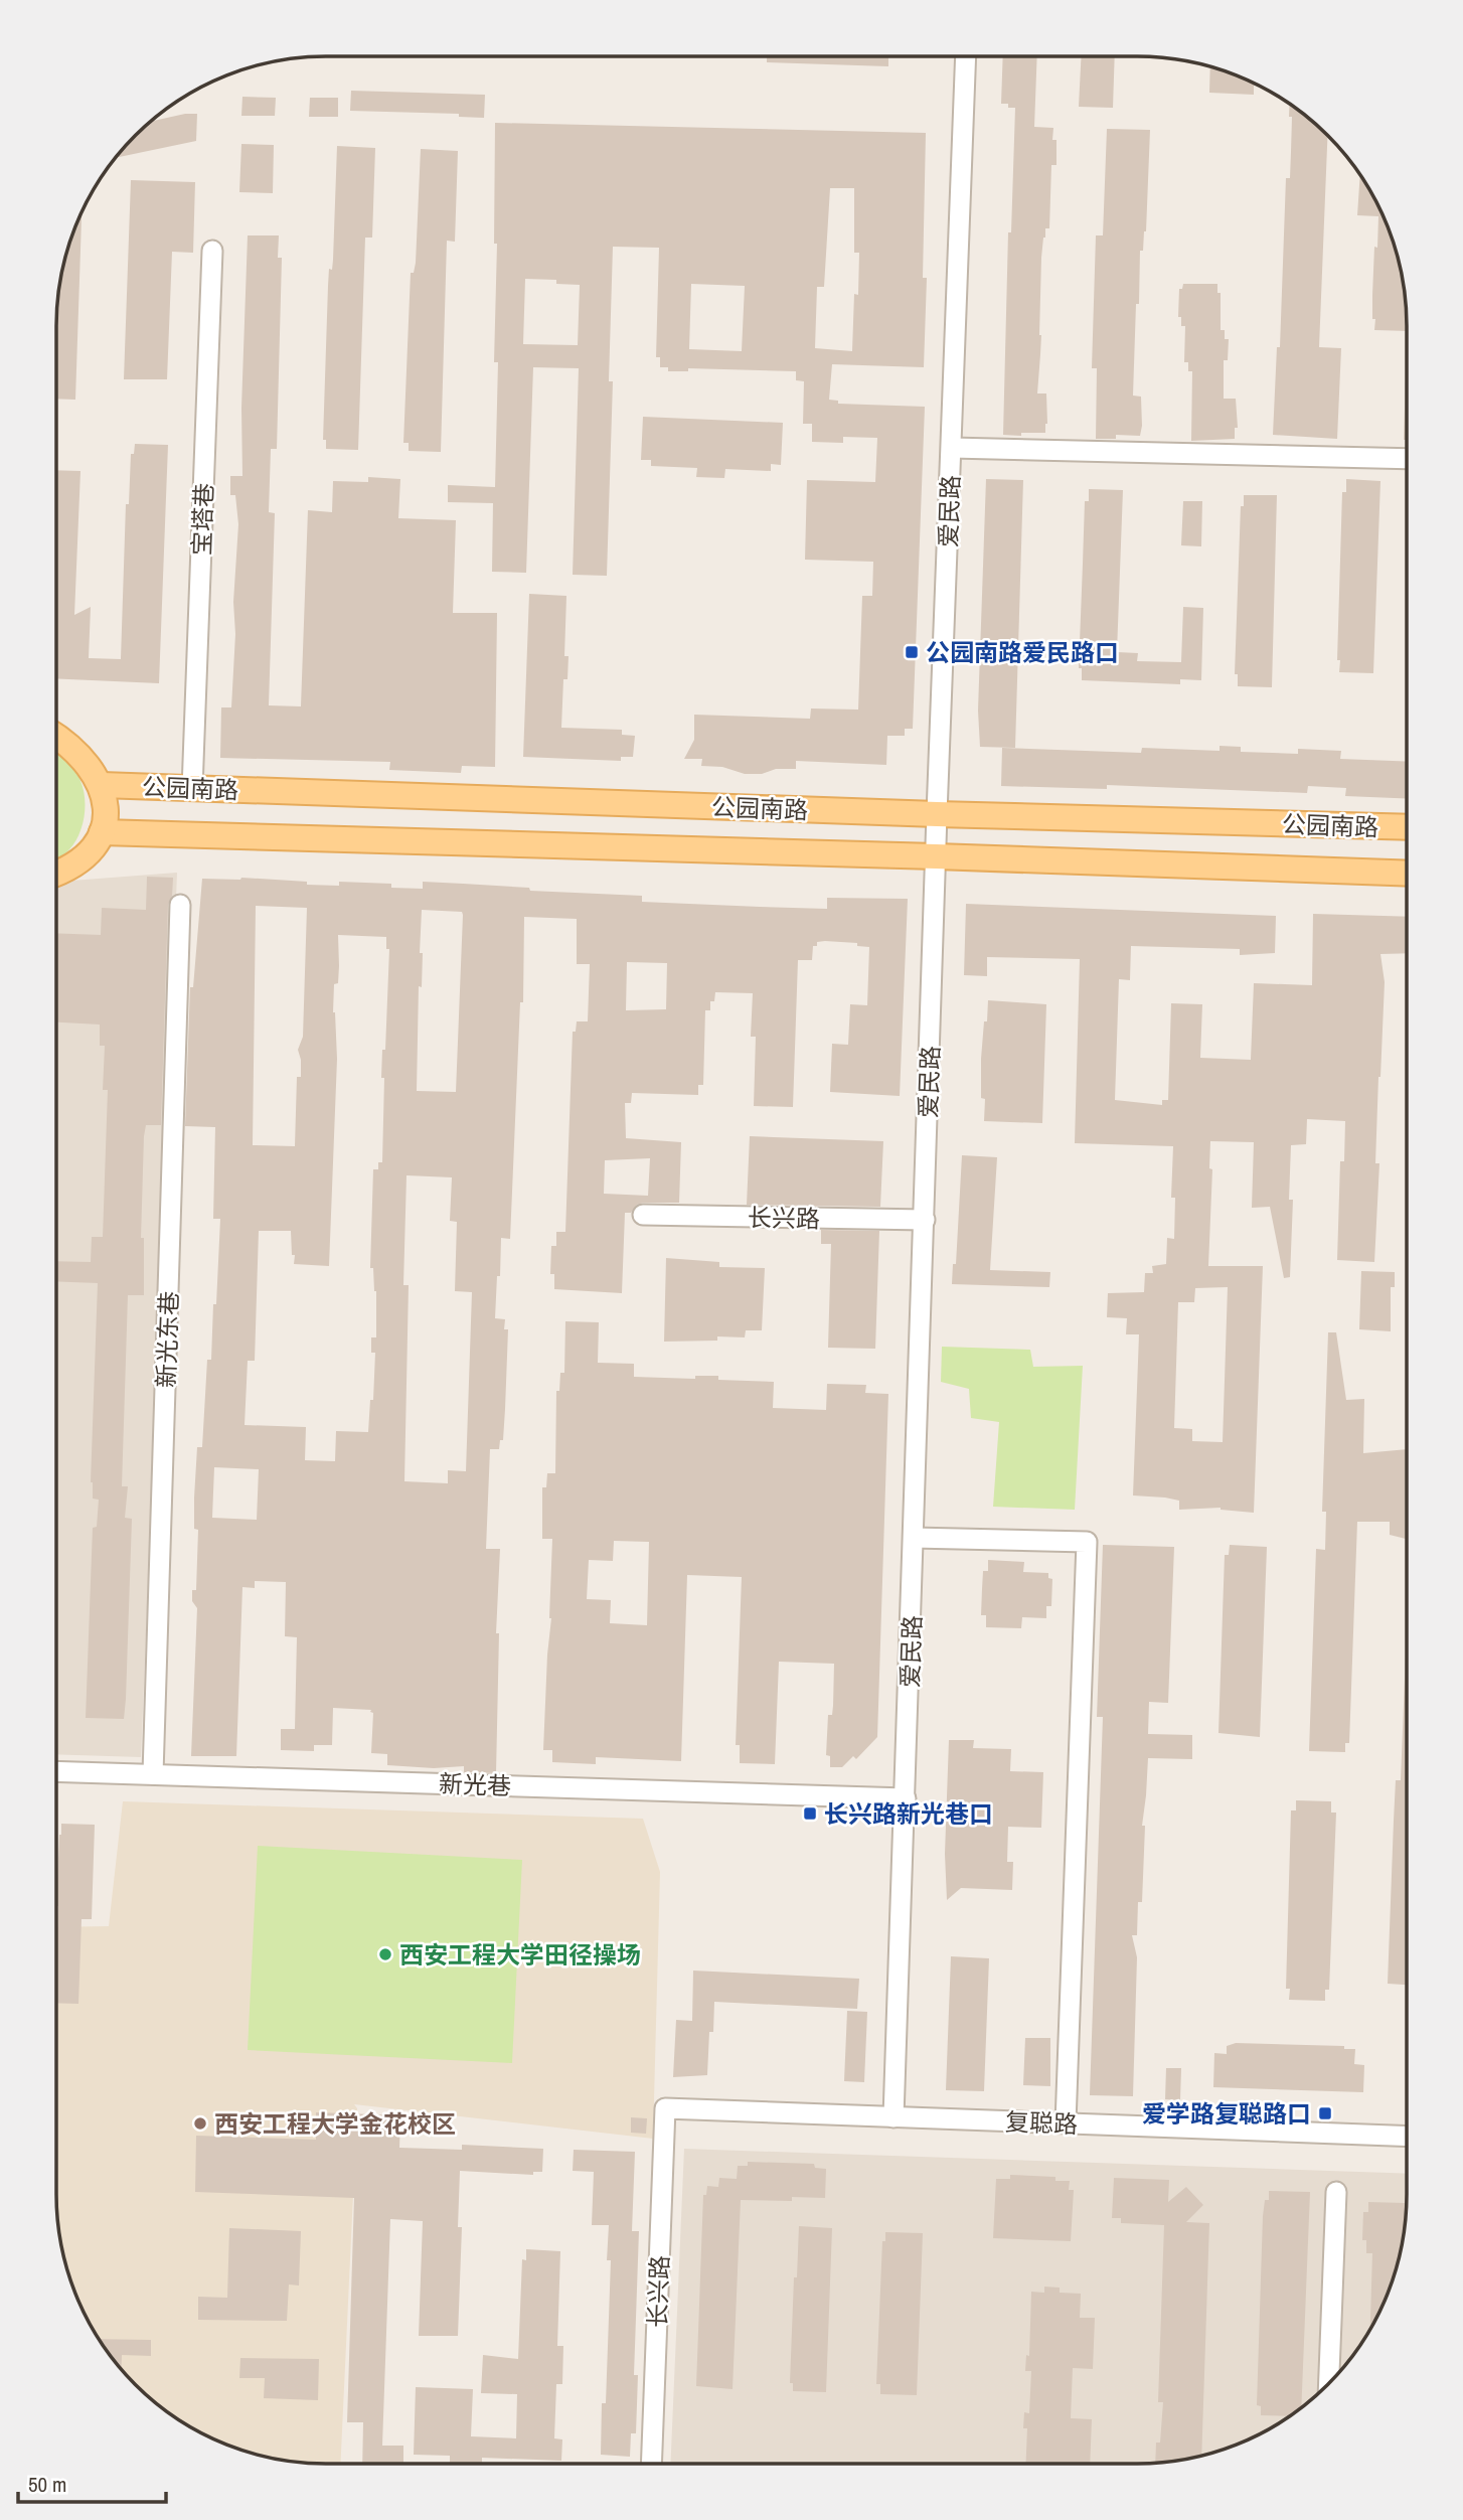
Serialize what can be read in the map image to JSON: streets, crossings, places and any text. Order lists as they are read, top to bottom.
{
  "streets": {
    "main road": ["公园南路"],
    "street": [
      "爱民路",
      "宝塔巷",
      "长兴路",
      "新光东巷",
      "新光巷",
      "复聪路"
    ]
  },
  "crossings": [
    ["爱民路", "公园南路"],
    ["爱民路", "长兴路"],
    ["爱民路", "新光巷"],
    ["爱民路", "复聪路"],
    ["宝塔巷", "公园南路"],
    ["长兴路", "复聪路"],
    ["新光东巷", "新光巷"]
  ],
  "places": {
    "transit": ["公园南路爱民路口", "长兴路新光巷口", "爱学路复聪路口"],
    "other": ["西安工程大学田径操场", "西安工程大学金花校区"]
  },
  "scale_bar": "50 m"
}
